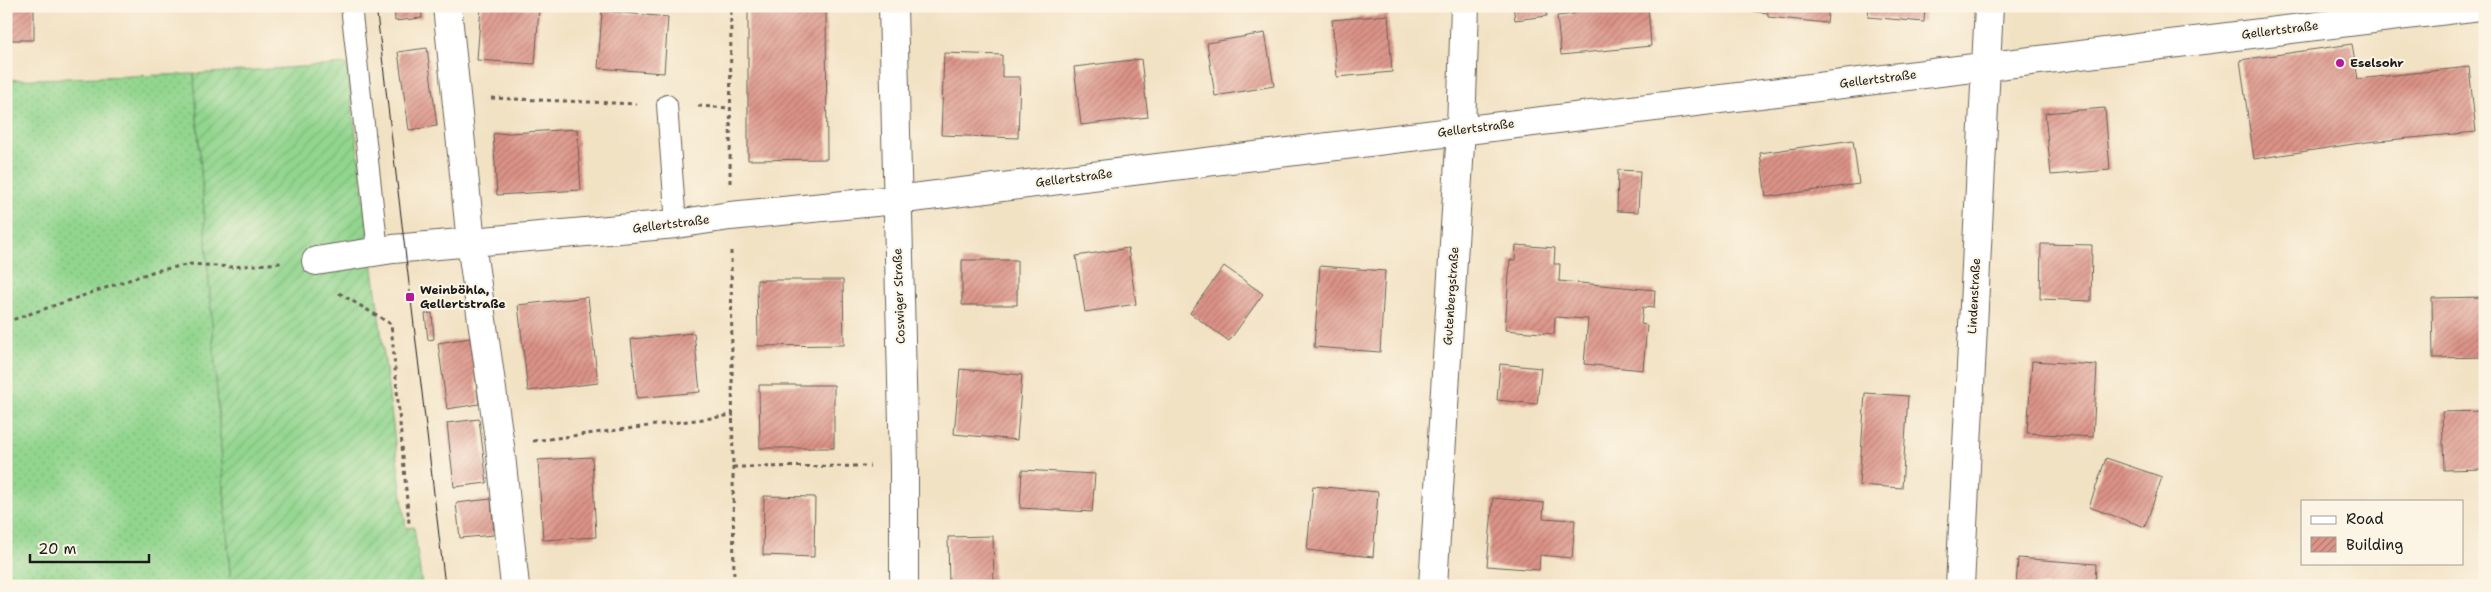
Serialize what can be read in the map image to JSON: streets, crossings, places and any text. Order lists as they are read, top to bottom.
{
  "streets": {
    "street": [
      "Gellertstraße",
      "Coswiger Straße",
      "Gutenbergstraße",
      "Lindenstraße"
    ]
  },
  "crossings": [
    ["Gellertstraße", "Coswiger Straße"],
    ["Gellertstraße", "Gutenbergstraße"],
    ["Gellertstraße", "Lindenstraße"]
  ],
  "places": {
    "other": ["Eselsohr"],
    "transit": ["Weinböhla, Gellertstraße"]
  },
  "legend": ["Road", "Building"],
  "scale_bar": "20 m"
}
